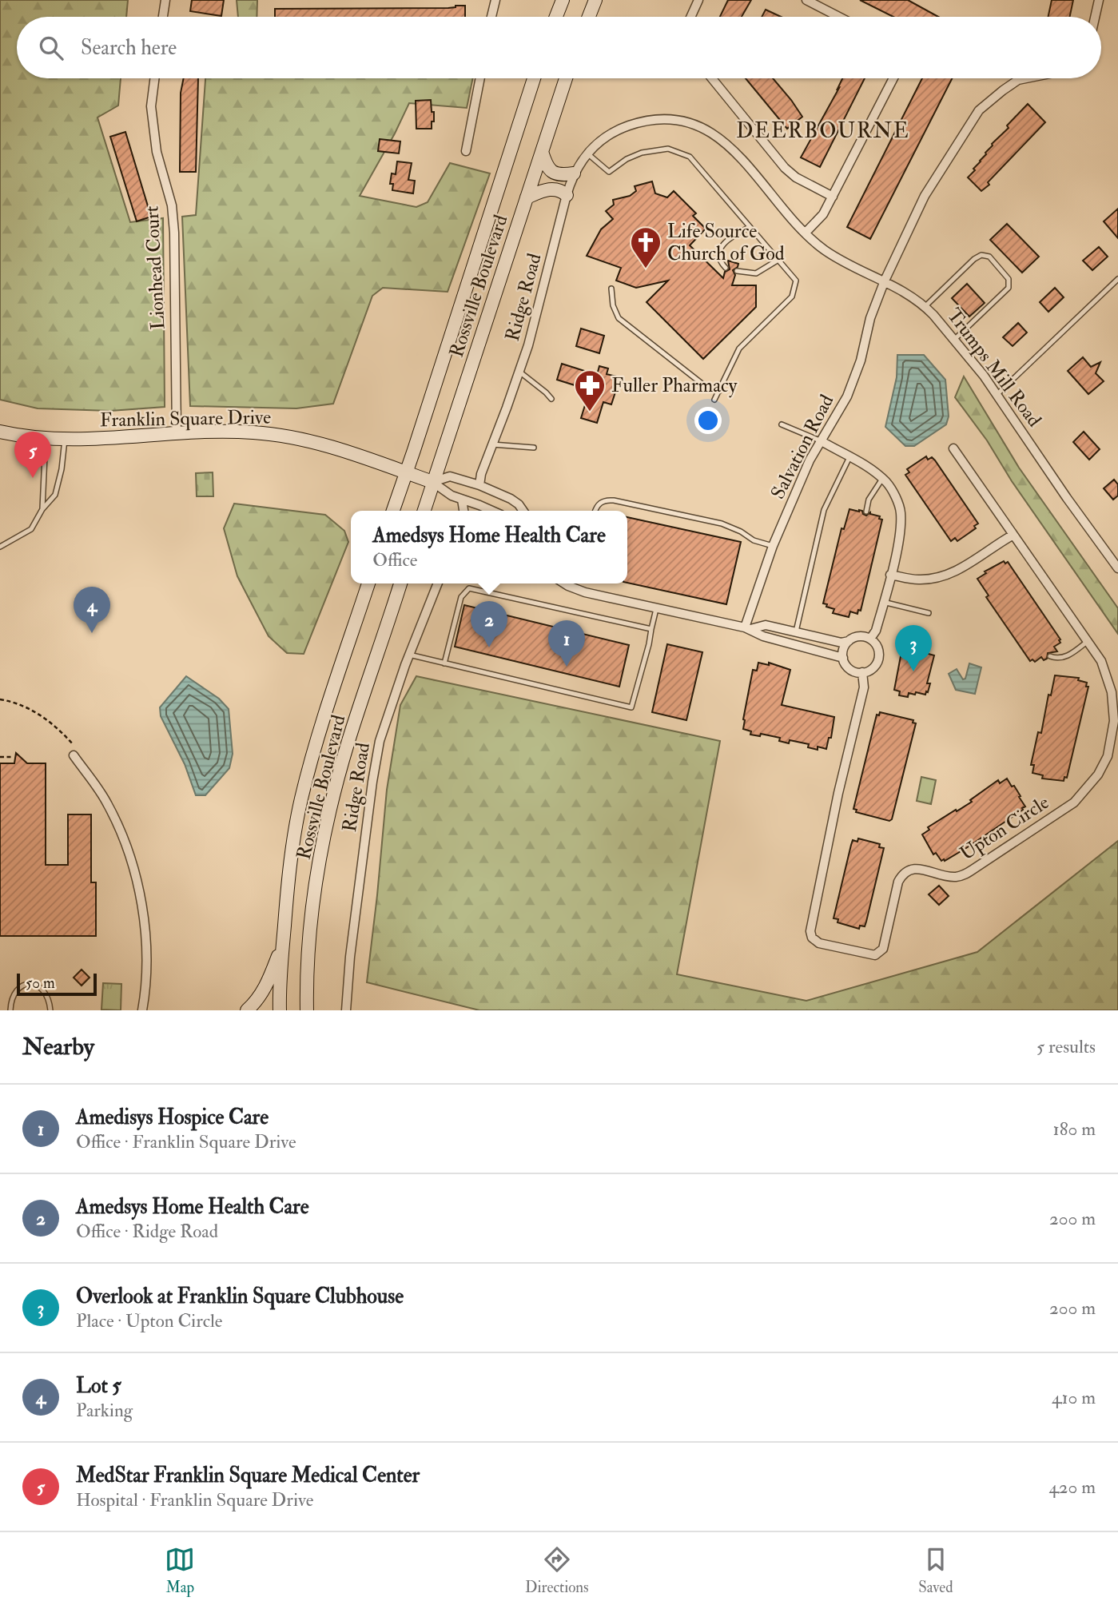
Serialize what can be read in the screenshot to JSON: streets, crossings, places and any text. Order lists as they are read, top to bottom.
{
  "streets": {
    "main road": ["Rossville Boulevard", "Franklin Square Drive"],
    "street": [
      "Lionhead Court",
      "Ridge Road",
      "Trumps Mill Road",
      "Salvation Road",
      "Upton Circle"
    ]
  },
  "crossings": [
    ["Lionhead Court", "Franklin Square Drive"],
    ["Rossville Boulevard", "Franklin Square Drive"],
    ["Ridge Road", "Trumps Mill Road"],
    ["Ridge Road", "Franklin Square Drive"],
    ["Trumps Mill Road", "Salvation Road"]
  ],
  "districts": ["DEERBOURNE"],
  "places": {
    "church": ["Life Source Church of God"],
    "pharmacy": ["Fuller Pharmacy"]
  },
  "scale_bar": "50 m",
  "page": {
    "search": "Search here",
    "pins": [
      "5",
      "4",
      "2",
      "1",
      "3"
    ],
    "popup": ["Amedsys Home Health Care", "Office"],
    "scale": "50 m",
    "heading": ["Nearby", "5 results"],
    "list": [
      {
        "mark": "1",
        "name": "Amedisys Hospice Care",
        "note": "Office · Franklin Square Drive",
        "value": "180 m"
      },
      {
        "mark": "2",
        "name": "Amedsys Home Health Care",
        "note": "Office · Ridge Road",
        "value": "200 m"
      },
      {
        "mark": "3",
        "name": "Overlook at Franklin Square Clubhouse",
        "note": "Place · Upton Circle",
        "value": "200 m"
      },
      {
        "mark": "4",
        "name": "Lot 5",
        "note": "Parking",
        "value": "410 m"
      },
      {
        "mark": "5",
        "name": "MedStar Franklin Square Medical Center",
        "note": "Hospital · Franklin Square Drive",
        "value": "420 m"
      }
    ],
    "nav": ["Map", "Directions", "Saved"]
  }
}
